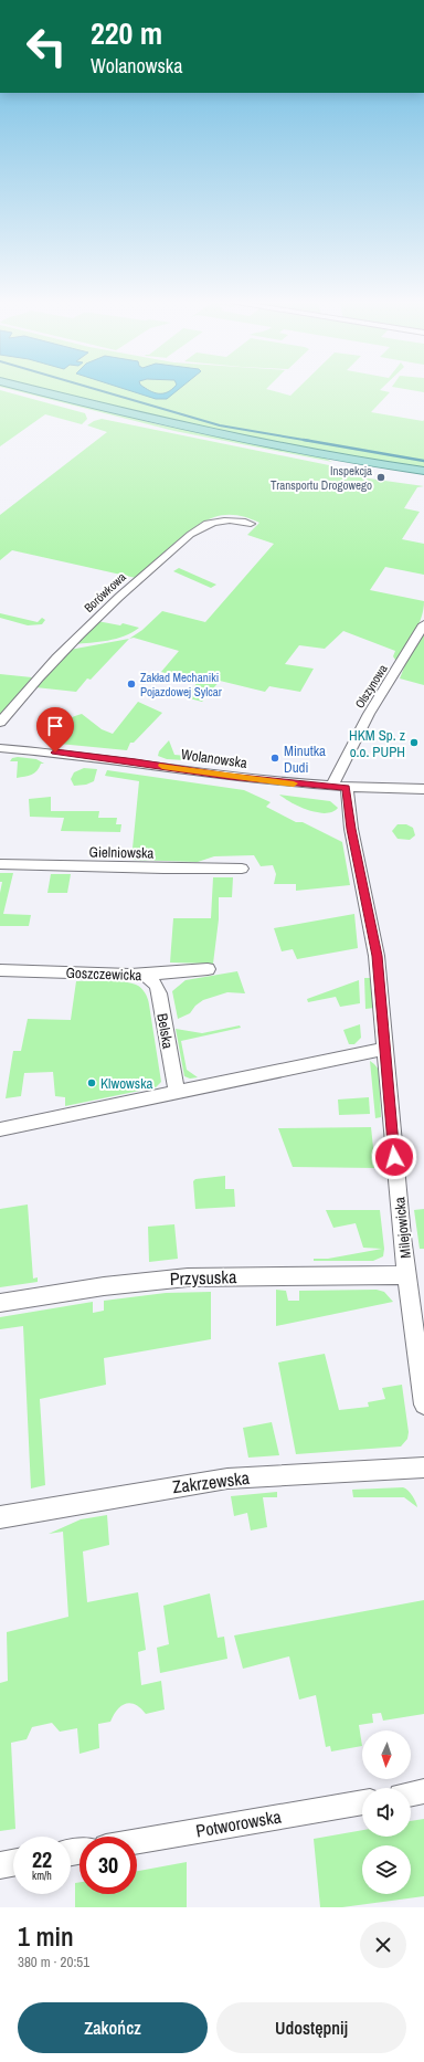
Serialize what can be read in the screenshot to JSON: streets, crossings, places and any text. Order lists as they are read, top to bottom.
{
  "streets": {
    "street": [
      "Borówkowa",
      "Olszynowa",
      "Wolanowska",
      "Gielniowska",
      "Goszczewicka",
      "Belska",
      "Milejowicka",
      "Przysuska",
      "Zakrzewska",
      "Potworowska"
    ]
  },
  "crossings": [
    ["Olszynowa", "Wolanowska"],
    ["Olszynowa", "Milejowicka"],
    ["Wolanowska", "Milejowicka"],
    ["Goszczewicka", "Belska"],
    ["Milejowicka", "Przysuska"]
  ],
  "places": [
    "Inspekcja Transportu Drogowego",
    "Zakład Mechaniki Pojazdowej Sylcar",
    "HKM Sp. z o.o. PUPH",
    "Minutka Dudi",
    "Klwowska"
  ],
  "north": "bottom",
  "page": {
    "turn": ["220 m", "Wolanowska"],
    "speed": "22 km/h",
    "limit": "30",
    "heading": ["1 min", "380 m · 20:51"],
    "buttons": ["Zakończ", "Udostępnij"]
  }
}
